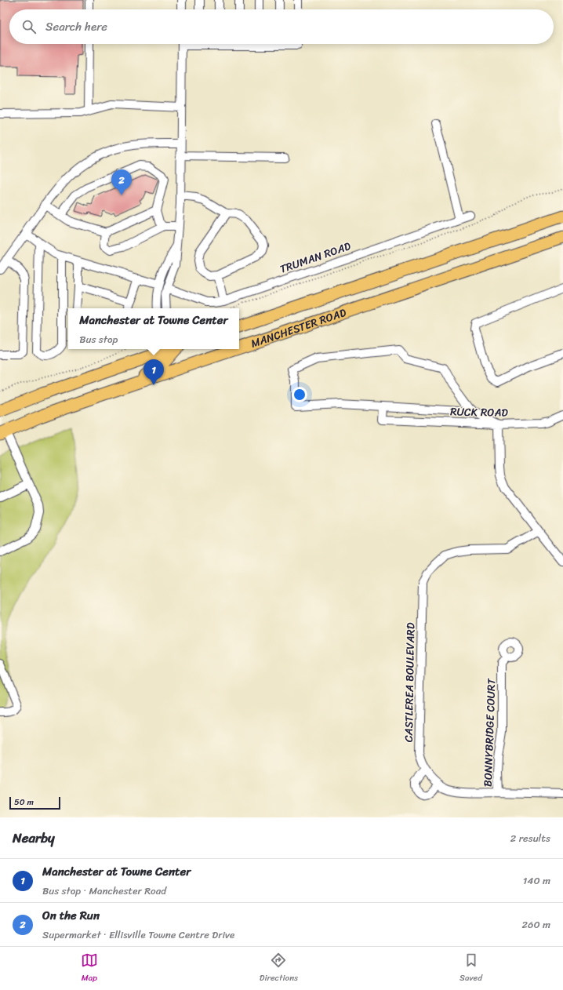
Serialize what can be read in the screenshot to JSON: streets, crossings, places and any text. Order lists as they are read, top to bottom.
{
  "streets": {
    "highway": ["MANCHESTER ROAD"],
    "street": [
      "TRUMAN ROAD",
      "RUCK ROAD",
      "CASTLEREA BOULEVARD",
      "BONNYBRIDGE COURT"
    ]
  },
  "crossings": [
    ["CASTLEREA BOULEVARD", "BONNYBRIDGE COURT"]
  ],
  "scale_bar": "50 m",
  "page": {
    "search": "Search here",
    "pins": ["2", "1"],
    "popup": ["Manchester at Towne Center", "Bus stop"],
    "scale": "50 m",
    "heading": ["Nearby", "2 results"],
    "list": [
      {
        "mark": "1",
        "name": "Manchester at Towne Center",
        "note": "Bus stop · Manchester Road",
        "value": "140 m"
      },
      {
        "mark": "2",
        "name": "On the Run",
        "note": "Supermarket · Ellisville Towne Centre Drive",
        "value": "260 m"
      }
    ],
    "nav": ["Map", "Directions", "Saved"]
  }
}
